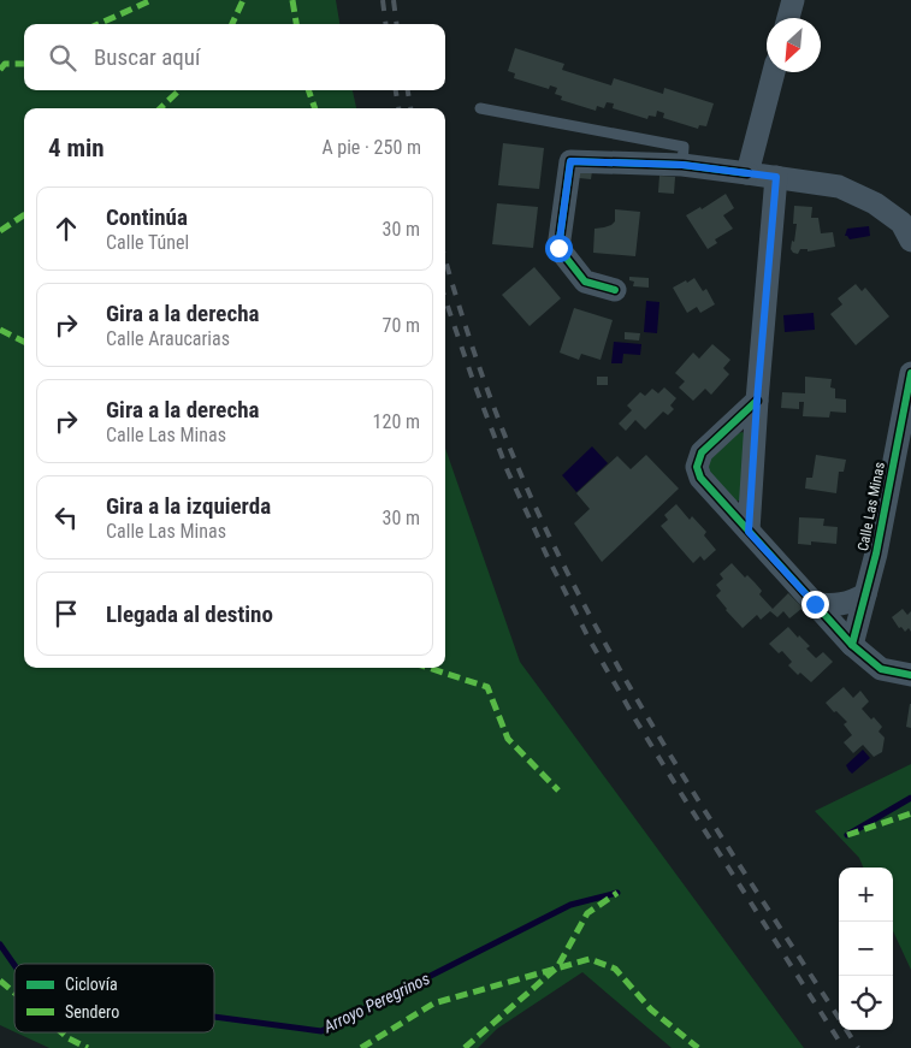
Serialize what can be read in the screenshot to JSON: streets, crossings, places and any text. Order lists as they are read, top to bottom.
{
  "streets": {
    "street": ["Calle Las Minas"]
  },
  "water": ["Arroyo Peregrinos"],
  "legend": ["Ciclovía", "Sendero"],
  "north": "bottom left",
  "page": {
    "search": "Buscar aquí",
    "heading": ["4 min", "A pie · 250 m"],
    "list": [
      ["Continúa", "Calle Túnel", "30 m"],
      ["Gira a la derecha", "Calle Araucarias", "70 m"],
      ["Gira a la derecha", "Calle Las Minas", "120 m"],
      ["Gira a la izquierda", "Calle Las Minas", "30 m"],
      "Llegada al destino"
    ],
    "map_buttons": ["+", "−"]
  }
}
